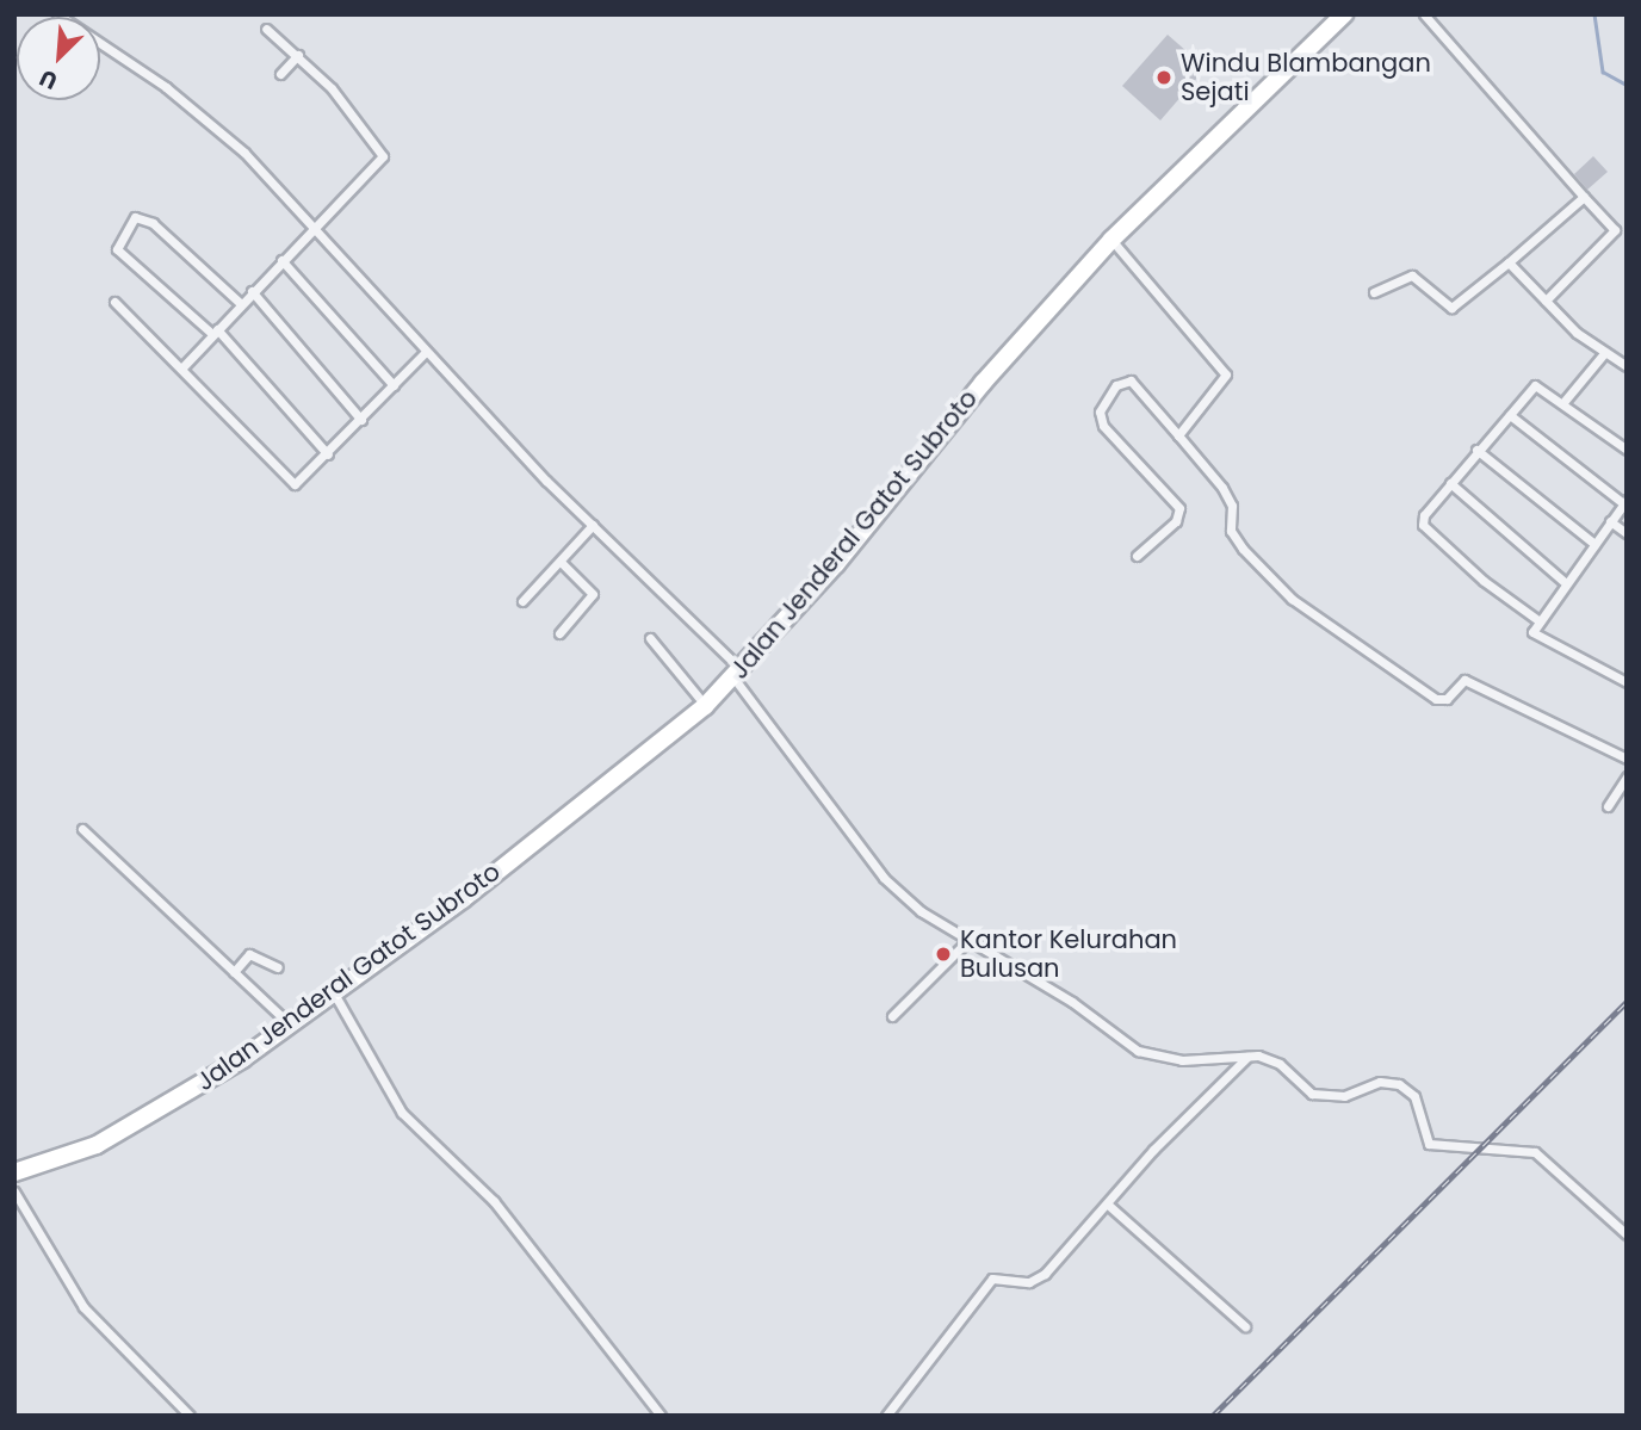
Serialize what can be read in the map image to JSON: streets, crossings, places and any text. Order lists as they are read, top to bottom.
{
  "streets": {
    "highway": ["Jalan Jenderal Gatot Subroto"]
  },
  "places": ["Windu Blambangan Sejati", "Kantor Kelurahan Bulusan"],
  "north": "bottom left"
}
